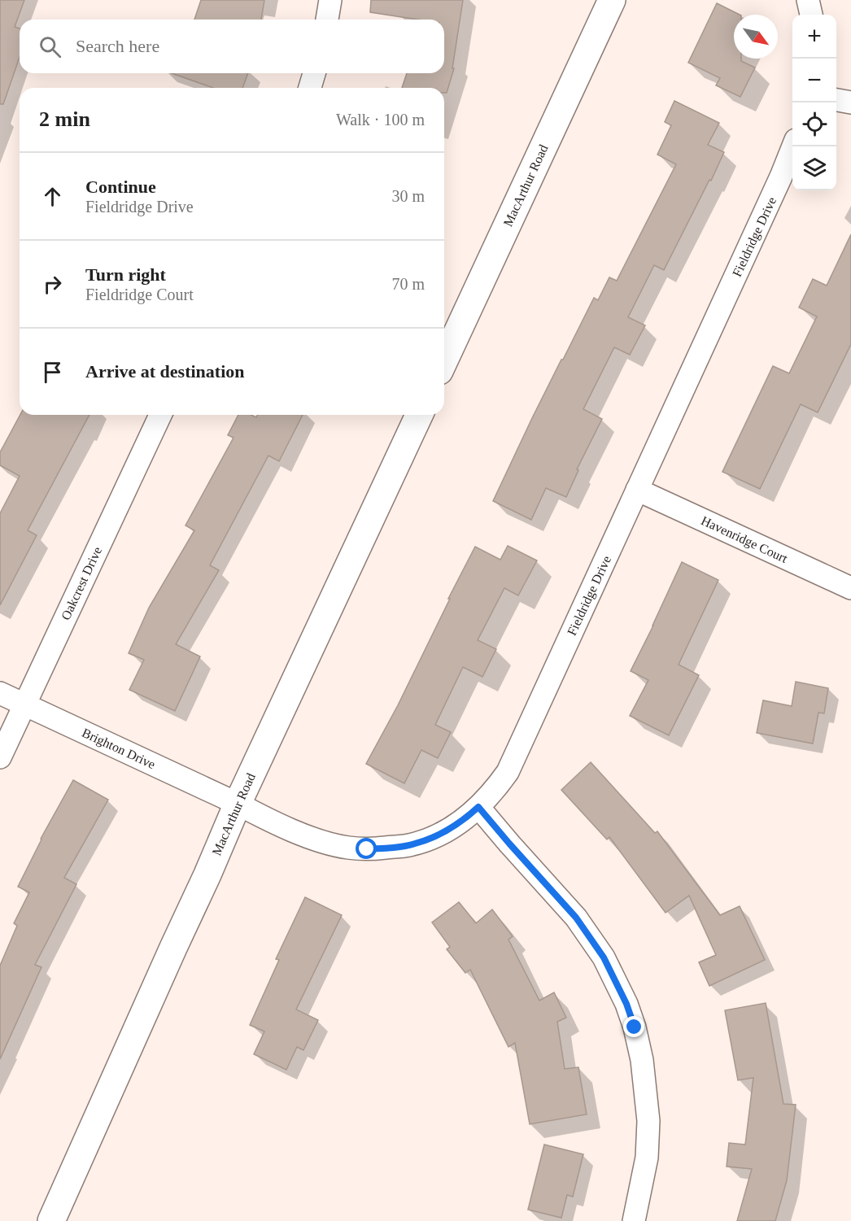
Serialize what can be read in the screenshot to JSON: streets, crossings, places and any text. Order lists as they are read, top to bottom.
{
  "streets": {
    "street": [
      "MacArthur Road",
      "Fieldridge Drive",
      "Havenridge Court",
      "Oakcrest Drive",
      "Brighton Drive"
    ]
  },
  "crossings": [
    ["MacArthur Road", "Fieldridge Drive"],
    ["MacArthur Road", "Brighton Drive"],
    ["Fieldridge Drive", "Havenridge Court"],
    ["Fieldridge Drive", "Brighton Drive"],
    ["Oakcrest Drive", "Brighton Drive"]
  ],
  "north": "bottom right",
  "page": {
    "map_buttons": ["+", "−"],
    "search": "Search here",
    "heading": ["2 min", "Walk · 100 m"],
    "list": [
      ["Continue", "Fieldridge Drive", "30 m"],
      ["Turn right", "Fieldridge Court", "70 m"],
      "Arrive at destination"
    ]
  }
}
